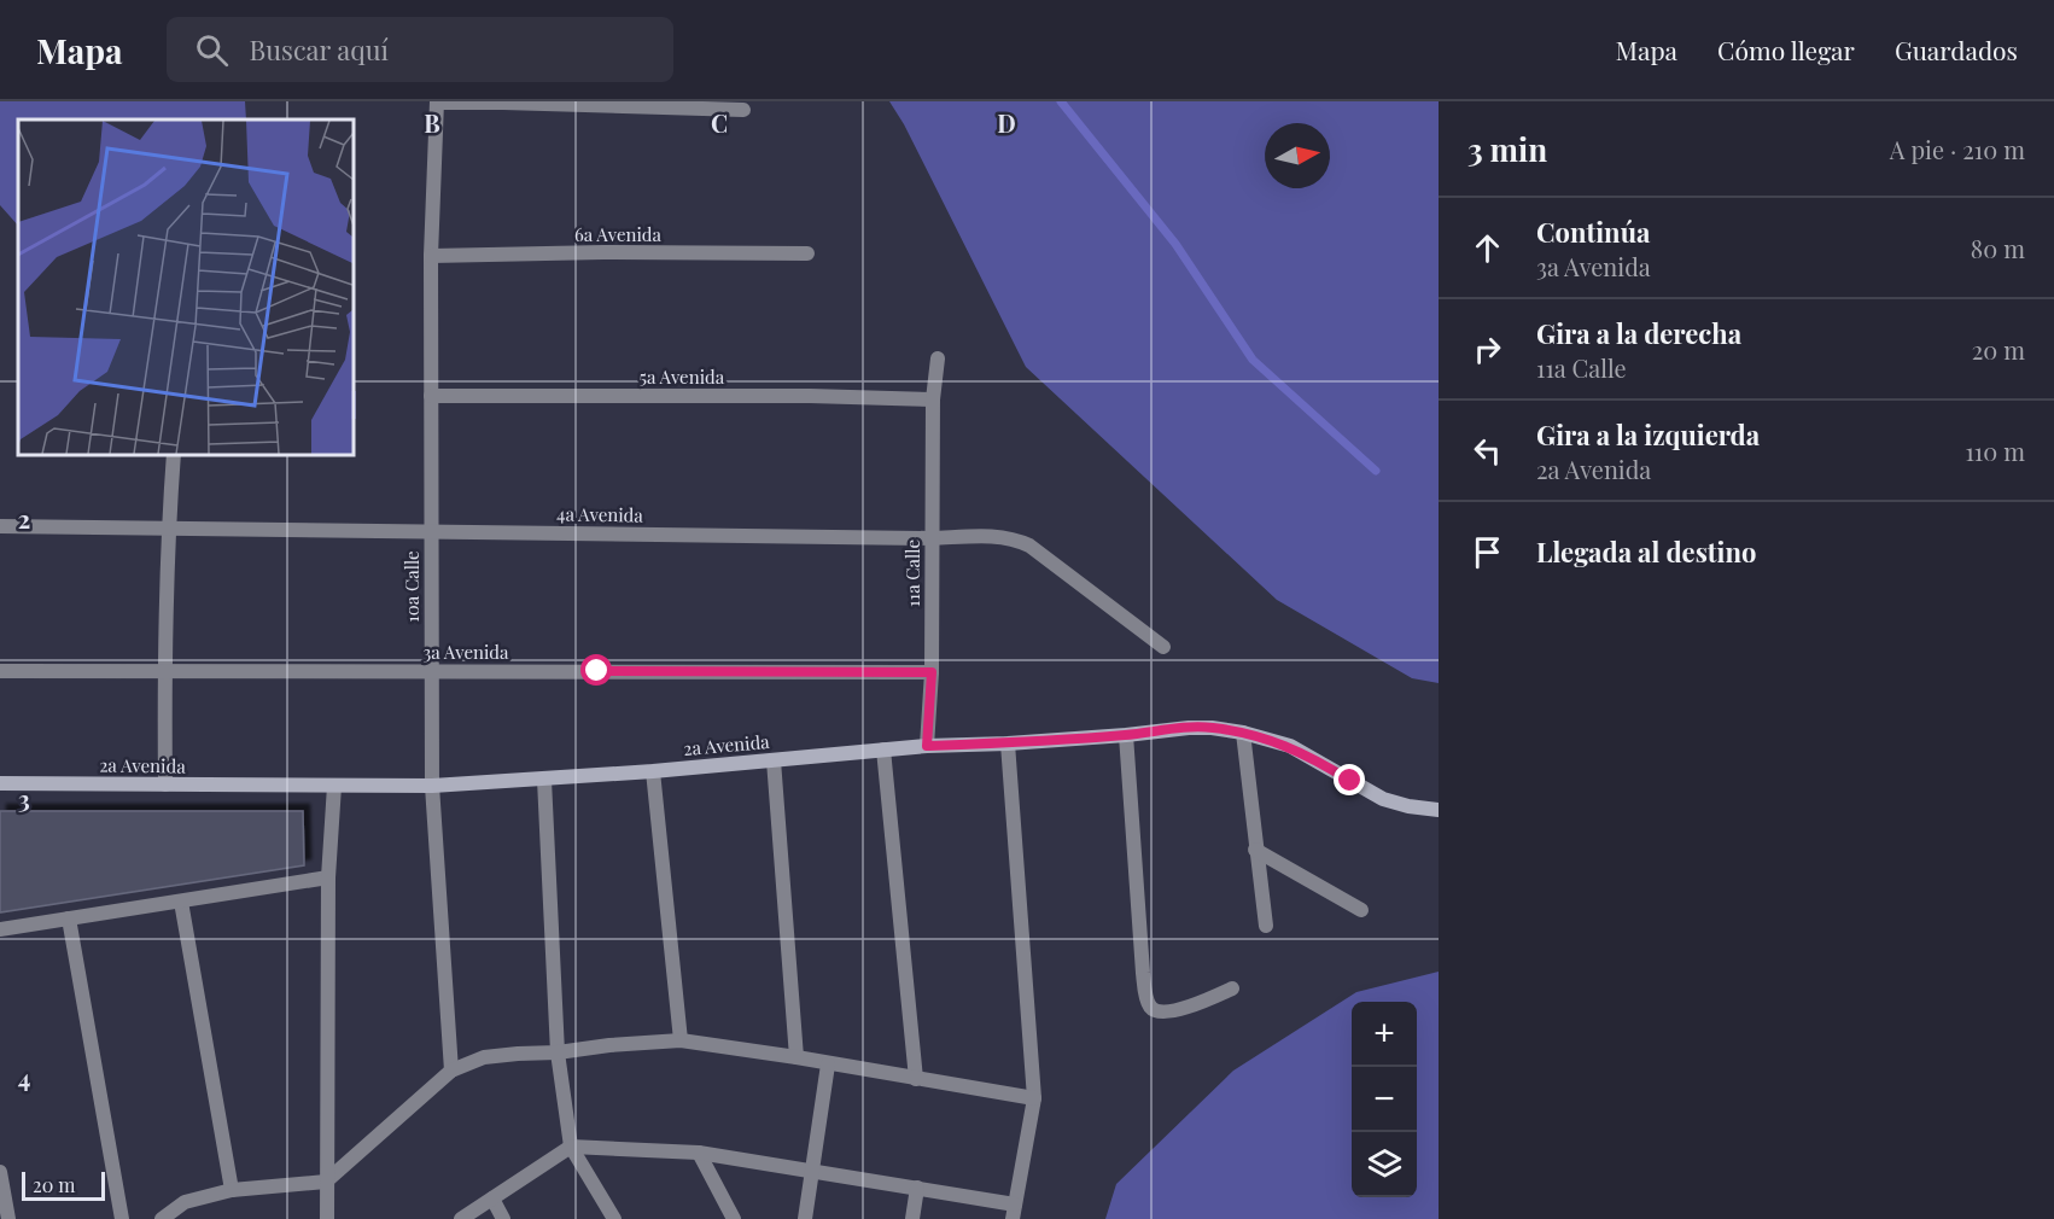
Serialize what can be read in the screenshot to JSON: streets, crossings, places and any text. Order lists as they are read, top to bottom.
{
  "streets": {
    "main road": ["2a Avenida"],
    "street": [
      "6a Avenida",
      "5a Avenida",
      "4a Avenida",
      "11a Calle",
      "10a Calle",
      "3a Avenida"
    ]
  },
  "crossings": [
    ["6a Avenida", "10a Calle"],
    ["5a Avenida", "11a Calle"],
    ["5a Avenida", "10a Calle"],
    ["4a Avenida", "11a Calle"],
    ["4a Avenida", "10a Calle"],
    ["11a Calle", "3a Avenida"],
    ["11a Calle", "2a Avenida"],
    ["10a Calle", "3a Avenida"],
    ["10a Calle", "2a Avenida"]
  ],
  "scale_bar": "20 m",
  "north": "right",
  "page": {
    "header": "Mapa",
    "search": "Buscar aquí",
    "nav": ["Mapa", "Cómo llegar", "Guardados"],
    "heading": ["3 min", "A pie · 210 m"],
    "list": [
      ["Continúa", "3a Avenida", "80 m"],
      ["Gira a la derecha", "11a Calle", "20 m"],
      ["Gira a la izquierda", "2a Avenida", "110 m"],
      "Llegada al destino"
    ],
    "map_buttons": ["+", "−"],
    "scale": "20 m"
  },
  "grid": {
    "columns": ["B", "C", "D"],
    "rows": ["2", "3", "4"]
  }
}
